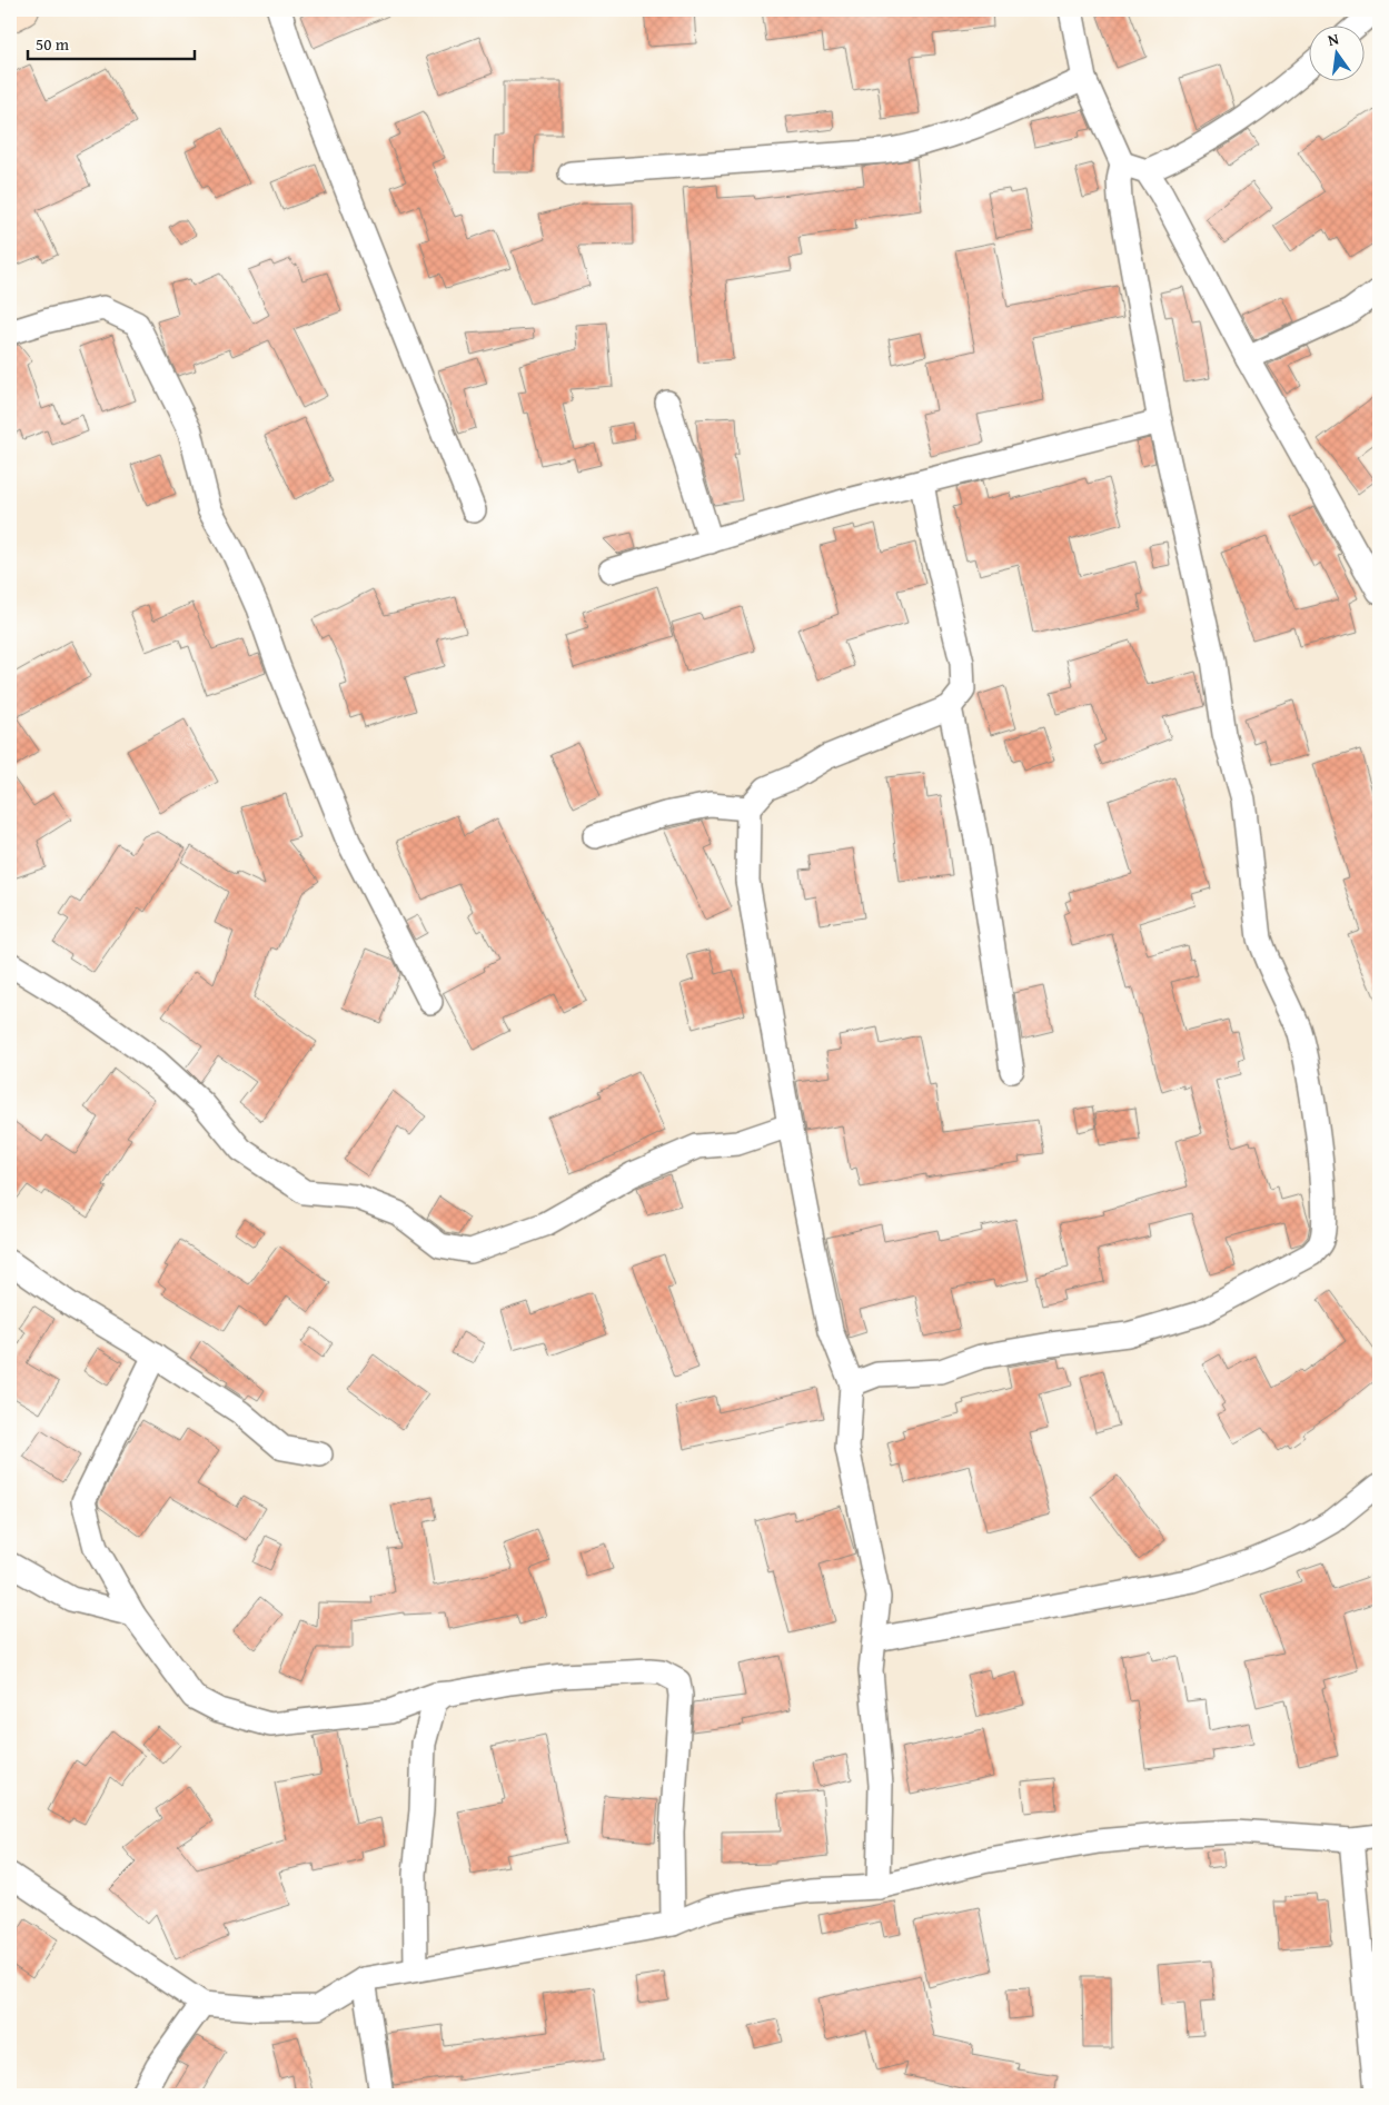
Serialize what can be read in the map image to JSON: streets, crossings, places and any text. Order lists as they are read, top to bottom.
{
  "scale_bar": "50 m",
  "north": "top"
}
